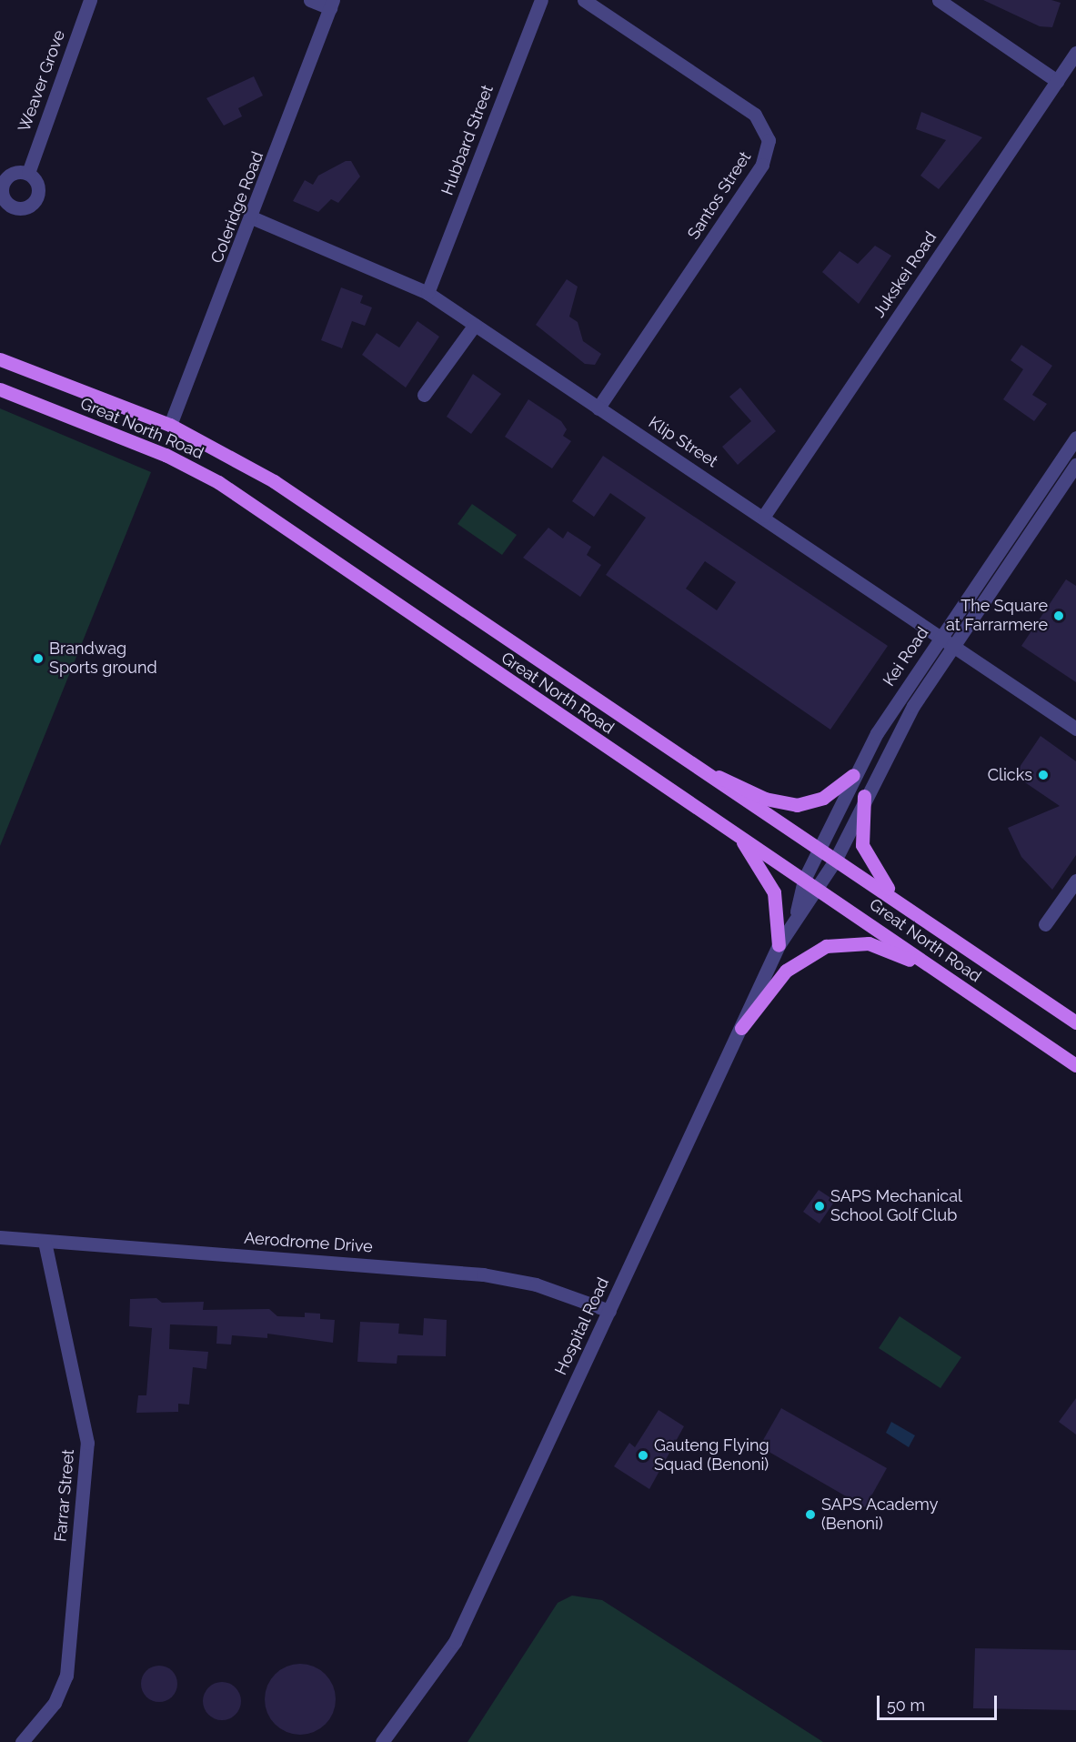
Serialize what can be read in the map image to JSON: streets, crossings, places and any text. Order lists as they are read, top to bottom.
{
  "streets": {
    "main road": ["Great North Road"],
    "street": [
      "Weaver Grove",
      "Hubbard Street",
      "Santos Street",
      "Coleridge Road",
      "Jukskei Road",
      "Klip Street",
      "Kei Road",
      "Aerodrome Drive",
      "Hospital Road",
      "Farrar Street"
    ]
  },
  "crossings": [
    ["Hubbard Street", "Klip Street"],
    ["Santos Street", "Klip Street"],
    ["Coleridge Road", "Great North Road"],
    ["Coleridge Road", "Klip Street"],
    ["Jukskei Road", "Klip Street"],
    ["Great North Road", "Kei Road"],
    ["Great North Road", "Hospital Road"],
    ["Klip Street", "Kei Road"],
    ["Kei Road", "Hospital Road"],
    ["Aerodrome Drive", "Hospital Road"],
    ["Aerodrome Drive", "Farrar Street"]
  ],
  "places": [
    "The Square at Farrarmere",
    "Brandwag Sports ground",
    "Clicks",
    "SAPS Mechanical School Golf Club",
    "Gauteng Flying Squad (Benoni)",
    "SAPS Academy (Benoni)"
  ],
  "scale_bar": "50 m"
}
